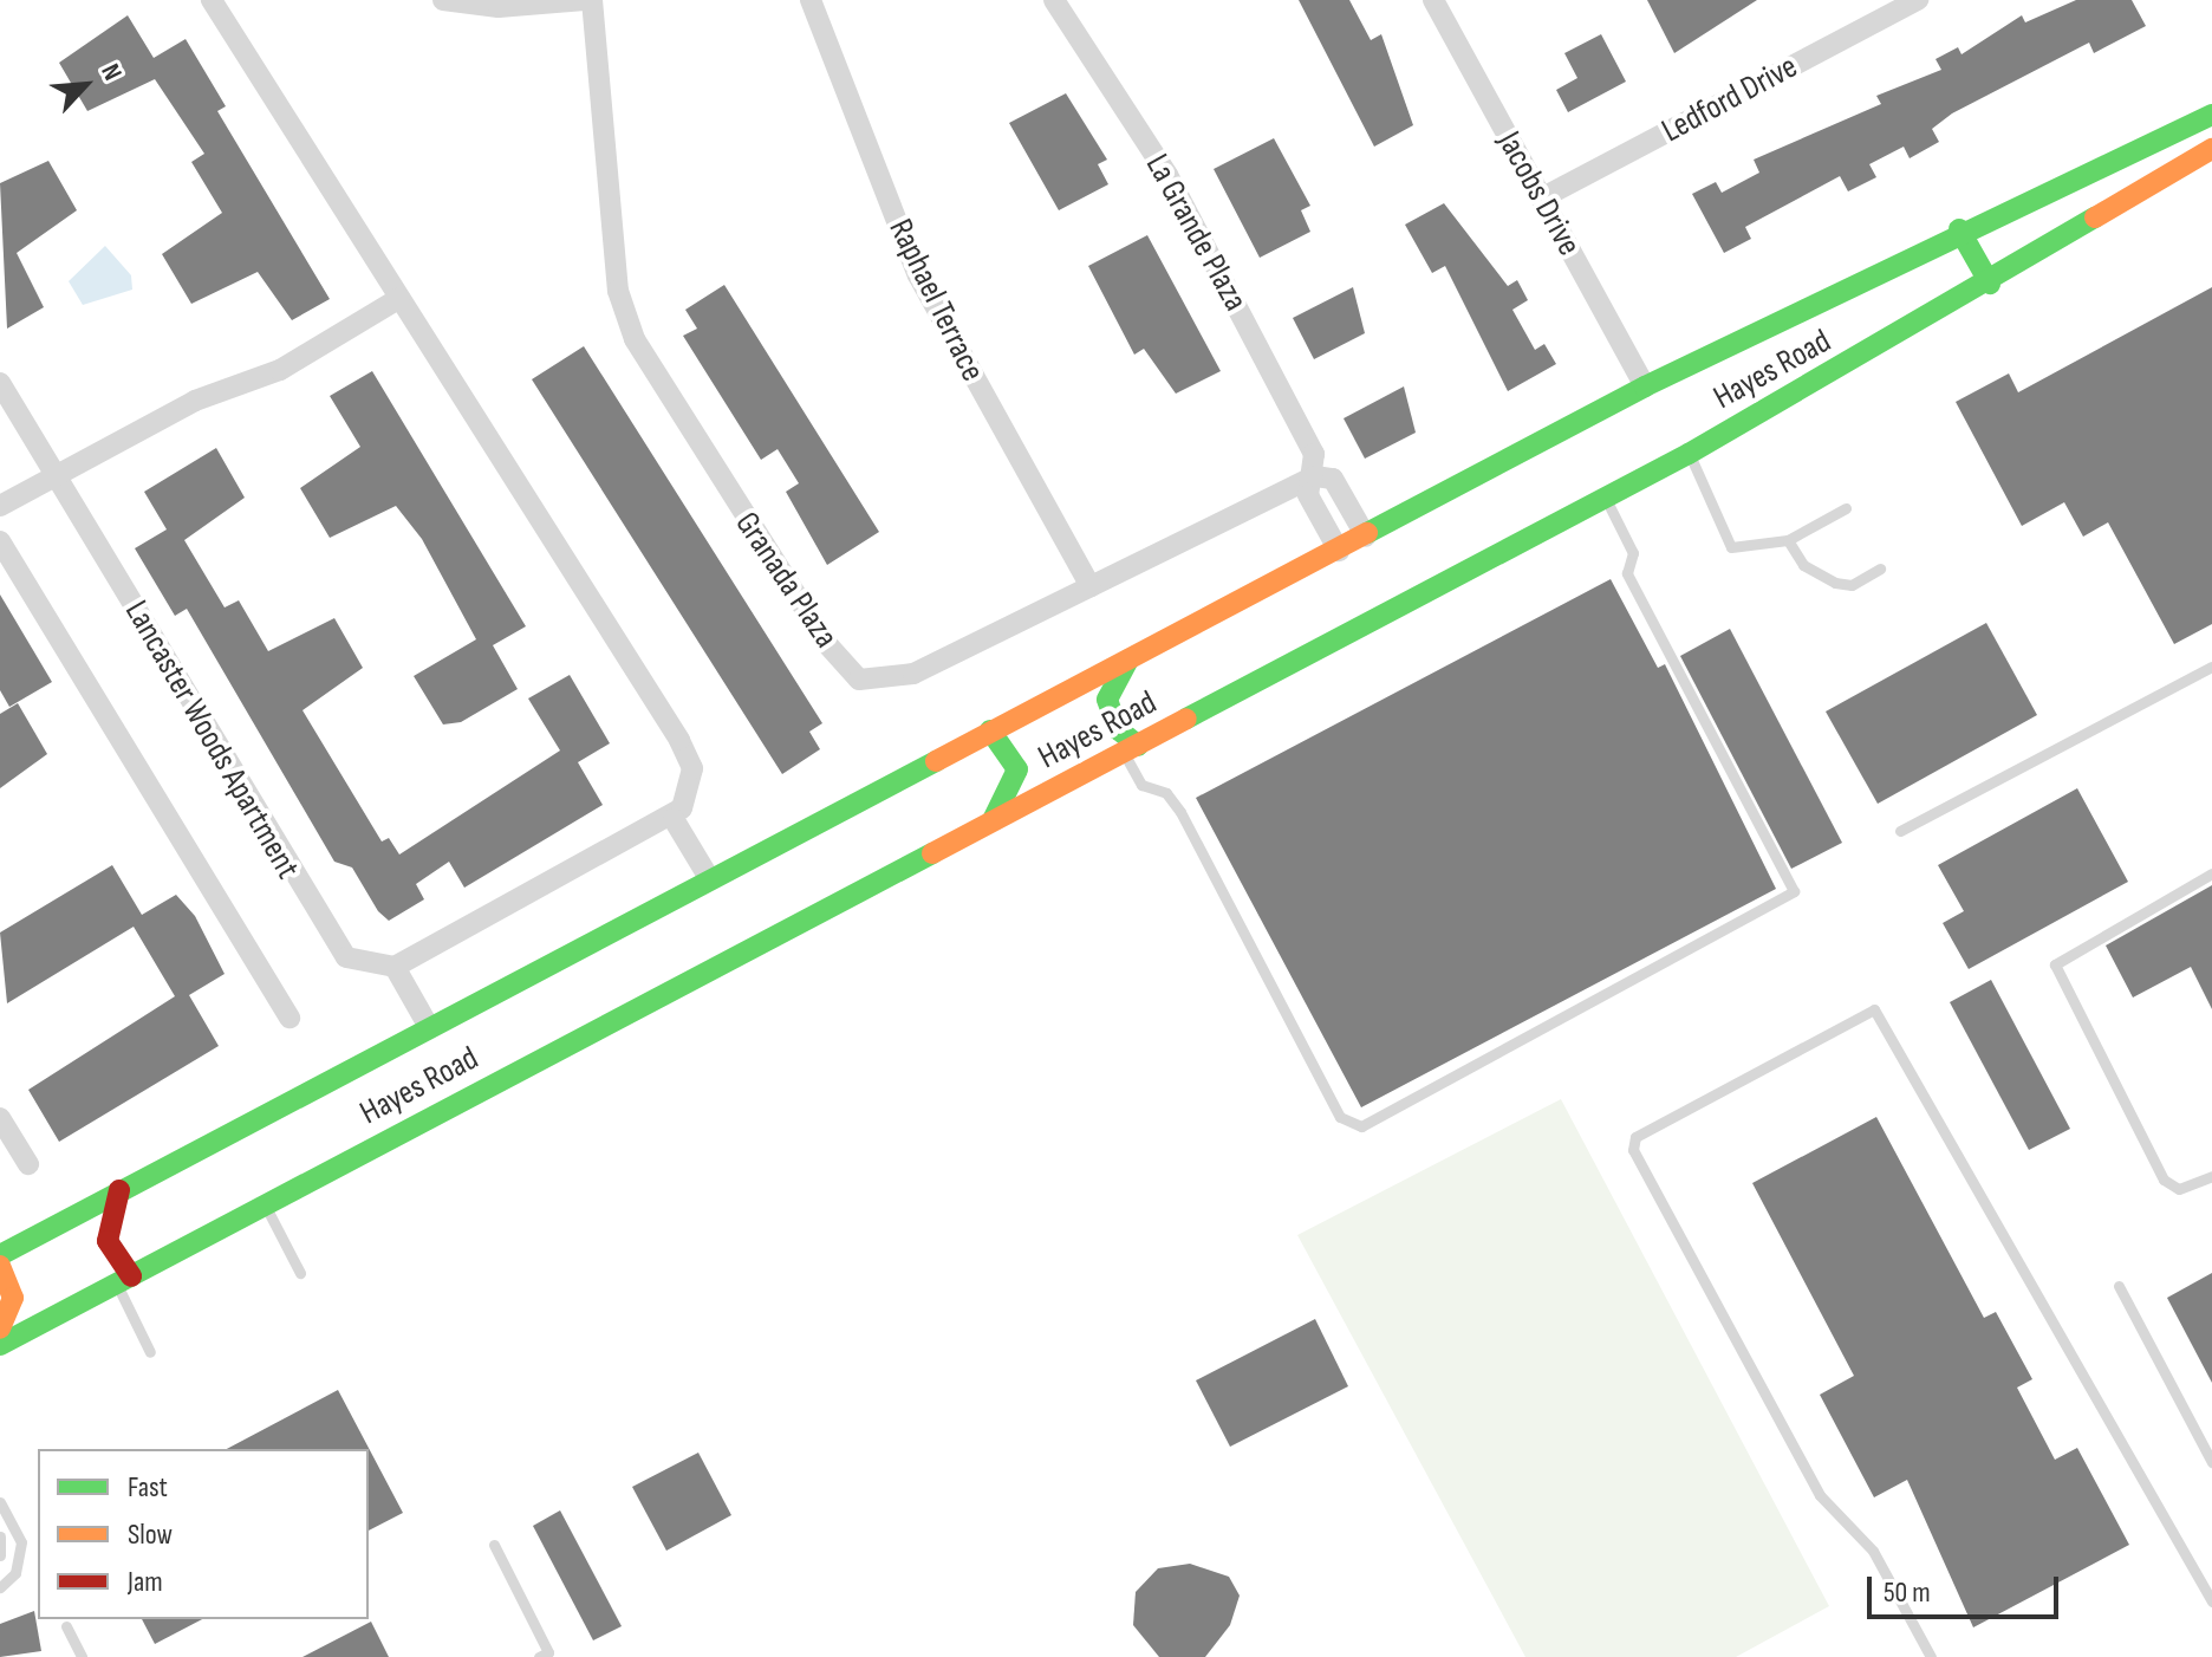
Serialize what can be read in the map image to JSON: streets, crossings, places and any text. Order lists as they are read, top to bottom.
{
  "streets": {
    "street": [
      "Ledford Drive",
      "Jacobs Drive",
      "La Grande Plaza",
      "Raphael Terrace",
      "Hayes Road",
      "Granada Plaza",
      "Lancaster Woods Apartment"
    ]
  },
  "crossings": [
    ["Ledford Drive", "Jacobs Drive"],
    ["Jacobs Drive", "Hayes Road"],
    ["La Grande Plaza", "Hayes Road"],
    ["La Grande Plaza", "Granada Plaza"],
    ["Raphael Terrace", "Granada Plaza"]
  ],
  "legend": ["Fast", "Slow", "Jam"],
  "scale_bar": "50 m",
  "north": "top right"
}
